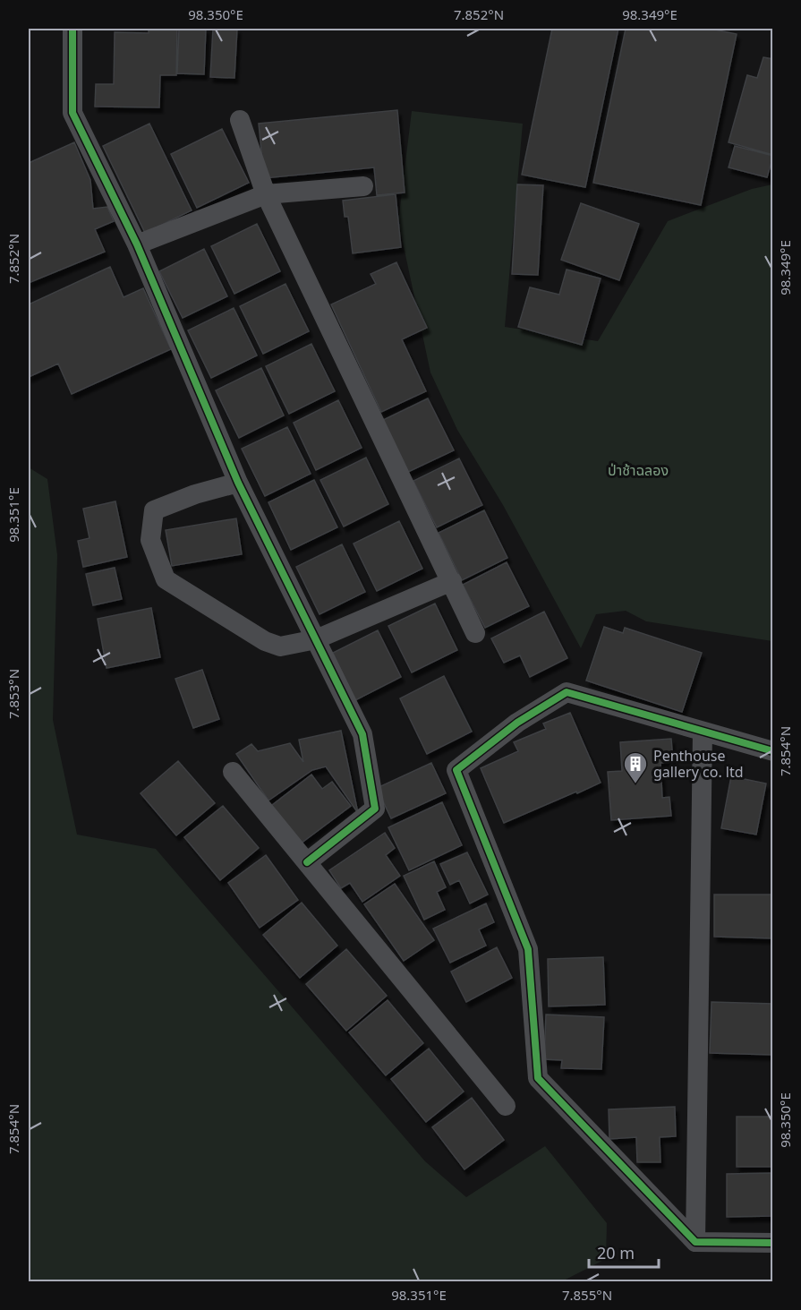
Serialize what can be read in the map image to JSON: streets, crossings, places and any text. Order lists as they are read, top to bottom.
{
  "parks": ["ป่าช้าฉลอง"],
  "places": {
    "building": ["Penthouse gallery co. ltd"]
  },
  "scale_bar": "20 m",
  "coordinates": [
    "98.350°E",
    "7.852°N",
    "98.349°E",
    "98.351°E",
    "7.853°N",
    "7.854°N",
    "7.855°N"
  ]
}
